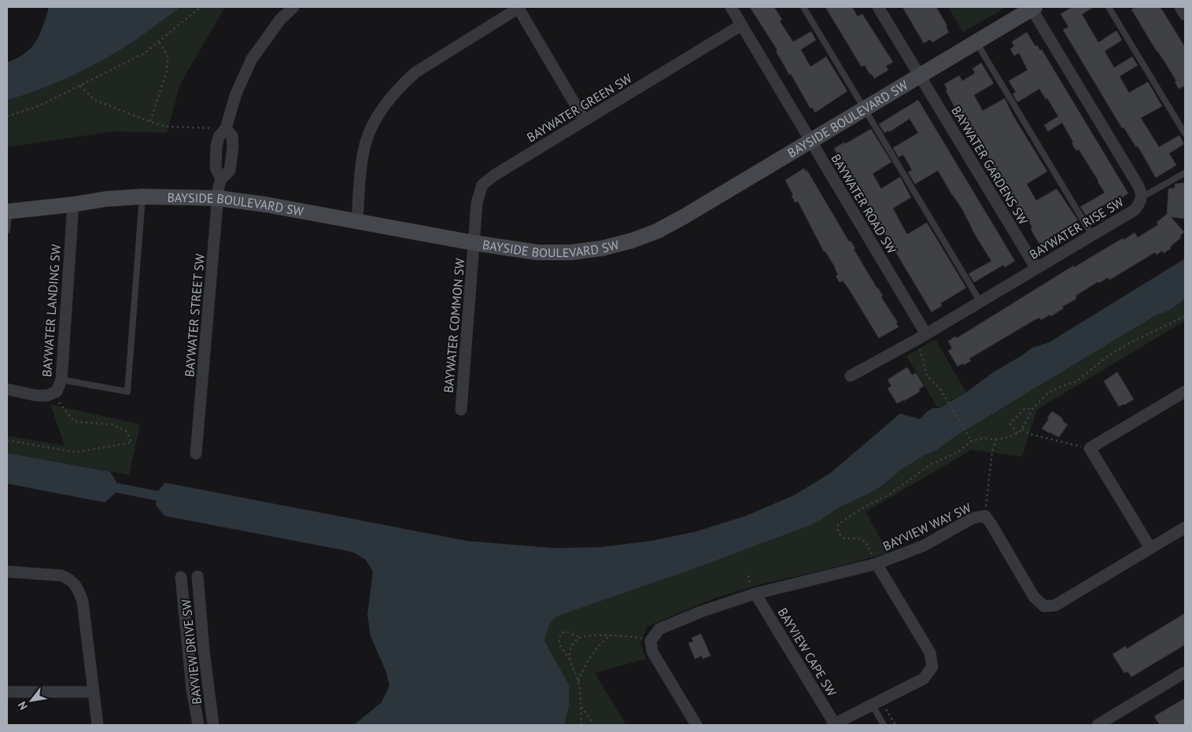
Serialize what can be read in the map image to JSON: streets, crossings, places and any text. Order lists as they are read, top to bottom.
{
  "streets": {
    "street": [
      "BAYWATER GREEN SW",
      "BAYSIDE BOULEVARD SW",
      "BAYWATER GARDENS SW",
      "BAYWATER ROAD SW",
      "BAYWATER RISE SW",
      "BAYWATER LANDING SW",
      "BAYWATER STREET SW",
      "BAYWATER COMMON SW",
      "BAYVIEW WAY SW",
      "BAYVIEW DRIVE SW",
      "BAYVIEW CAPE SW"
    ]
  },
  "crossings": [
    ["BAYWATER GREEN SW", "BAYSIDE BOULEVARD SW"],
    ["BAYWATER GREEN SW", "BAYWATER ROAD SW"],
    ["BAYWATER GREEN SW", "BAYWATER COMMON SW"],
    ["BAYSIDE BOULEVARD SW", "BAYWATER GARDENS SW"],
    ["BAYSIDE BOULEVARD SW", "BAYWATER ROAD SW"],
    ["BAYSIDE BOULEVARD SW", "BAYWATER RISE SW"],
    ["BAYSIDE BOULEVARD SW", "BAYWATER LANDING SW"],
    ["BAYSIDE BOULEVARD SW", "BAYWATER STREET SW"],
    ["BAYSIDE BOULEVARD SW", "BAYWATER COMMON SW"],
    ["BAYWATER GARDENS SW", "BAYWATER RISE SW"],
    ["BAYWATER ROAD SW", "BAYWATER RISE SW"],
    ["BAYVIEW WAY SW", "BAYVIEW CAPE SW"]
  ],
  "north": "bottom left"
}
